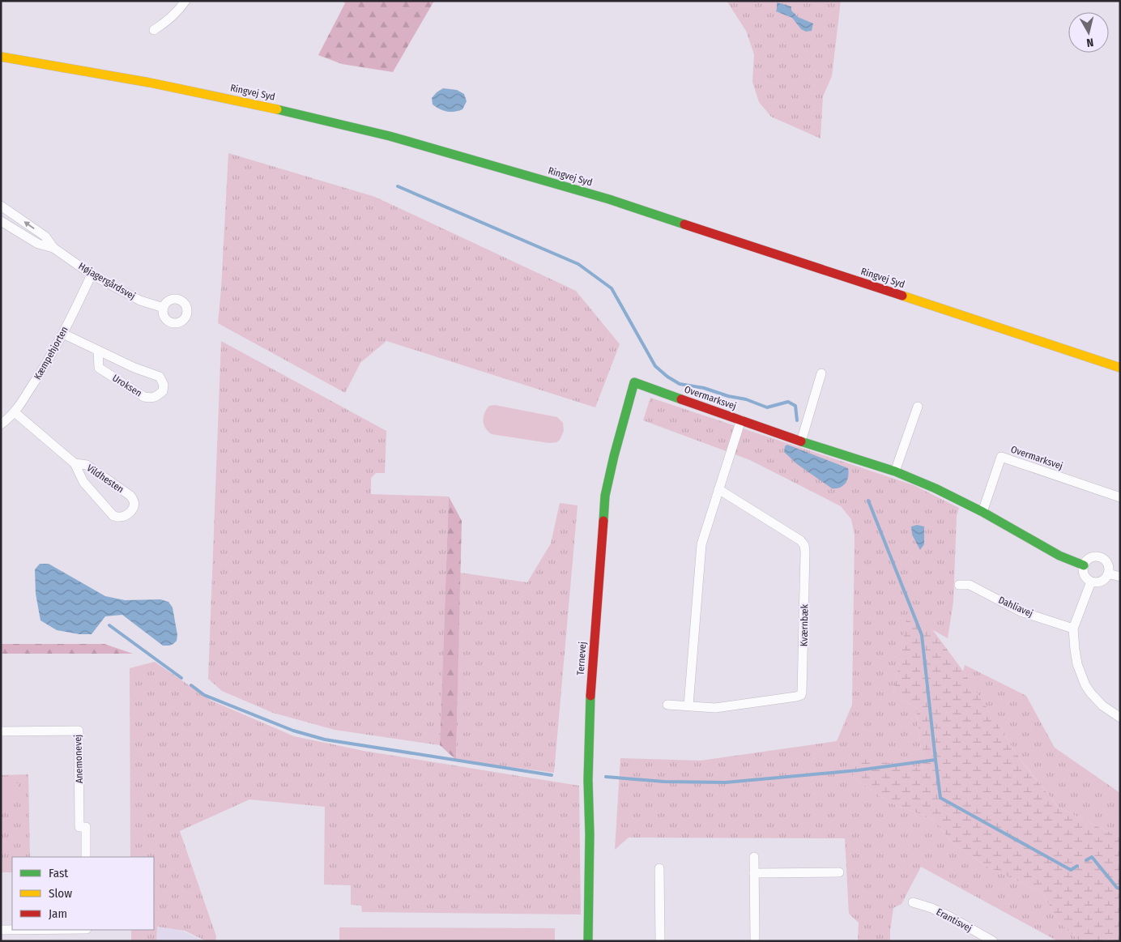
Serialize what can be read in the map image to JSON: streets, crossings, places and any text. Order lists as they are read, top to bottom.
{
  "streets": {
    "main road": ["Ringvej Syd", "Overmarksvej", "Ternevej"],
    "street": [
      "Højagergårdsvej",
      "Kæmpehjorten",
      "Uroksen",
      "Vildhesten",
      "Dahliavej",
      "Kværnbæk",
      "Anemonevej",
      "Erantisvej"
    ]
  },
  "crossings": [
    ["Højagergårdsvej", "Kæmpehjorten"],
    ["Kæmpehjorten", "Uroksen"],
    ["Kæmpehjorten", "Vildhesten"],
    ["Overmarksvej", "Ternevej"]
  ],
  "legend": ["Fast", "Slow", "Jam"],
  "north": "bottom"
}
